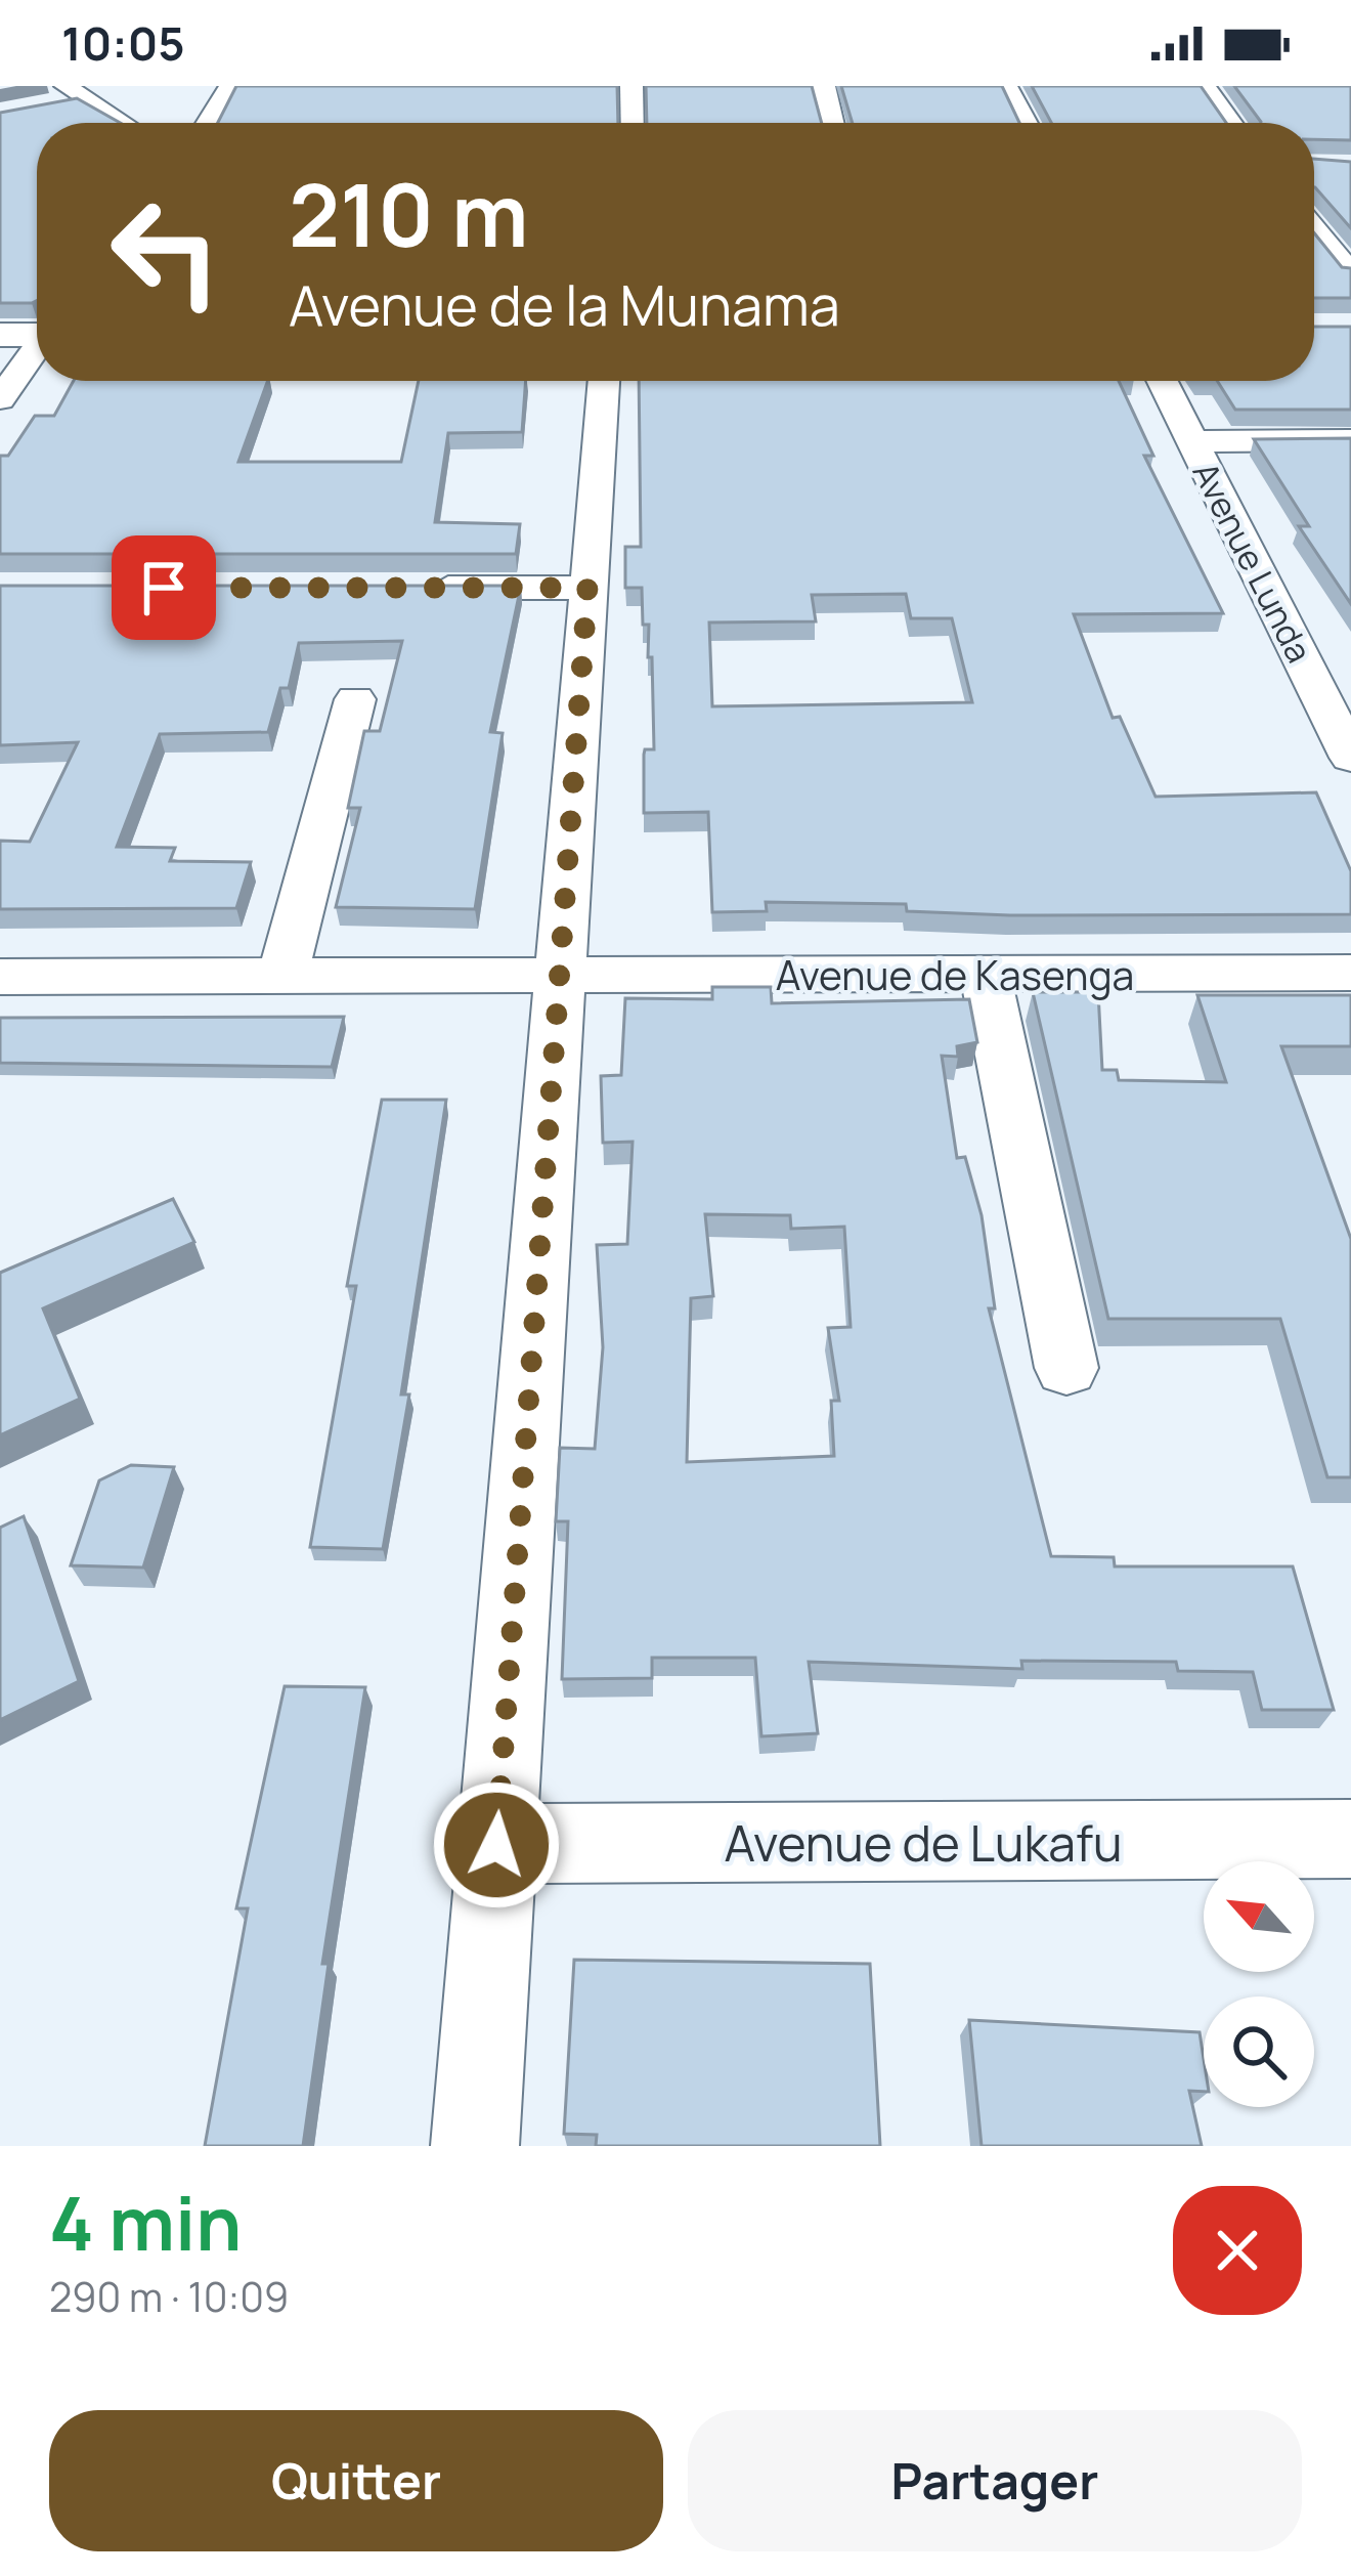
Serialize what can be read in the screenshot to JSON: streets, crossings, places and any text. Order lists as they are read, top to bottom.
{
  "streets": {
    "street": ["Avenue Lunda", "Avenue de Kasenga", "Avenue de Lukafu"]
  },
  "north": "top left",
  "page": {
    "status": "10:05",
    "turn": ["210 m", "Avenue de la Munama"],
    "heading": ["4 min", "290 m · 10:09"],
    "buttons": ["Quitter", "Partager"]
  }
}
